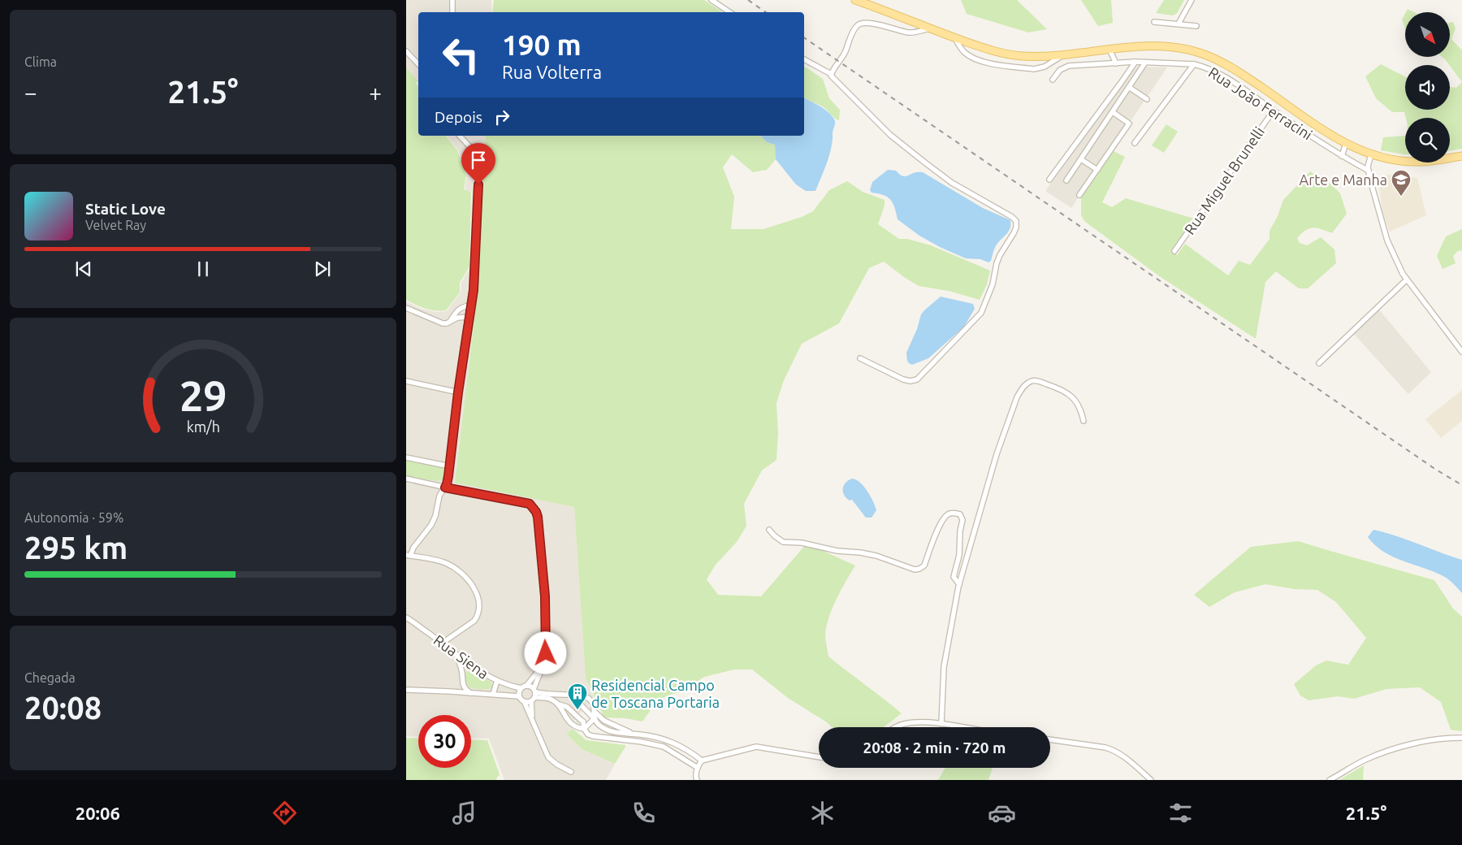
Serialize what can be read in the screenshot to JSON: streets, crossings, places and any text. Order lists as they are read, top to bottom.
{
  "streets": {
    "street": ["Rua João Ferracini", "Rua Miguel Brunelli", "Rua Siena"]
  },
  "crossings": [
    ["Rua João Ferracini", "Rua Miguel Brunelli"]
  ],
  "places": {
    "school or university": ["Arte e Manha"],
    "building": ["Residencial Campo de Toscana Portaria"]
  },
  "north": "bottom right",
  "page": {
    "tile": [
      "Clima",
      ["Autonomia · 59%", "295 km"],
      ["Chegada", "20:08"]
    ],
    "turn": ["190 m", "Rua Volterra"],
    "heat": ["−", "21.5°", "+"],
    "then": "Depois",
    "song": ["Static Love", "Velvet Ray"],
    "limit": "30",
    "trip": "20:08 · 2 min · 720 m",
    "tabs": ["20:06", "21.5°"],
    "gauge": ["29", "km/h"]
  }
}
